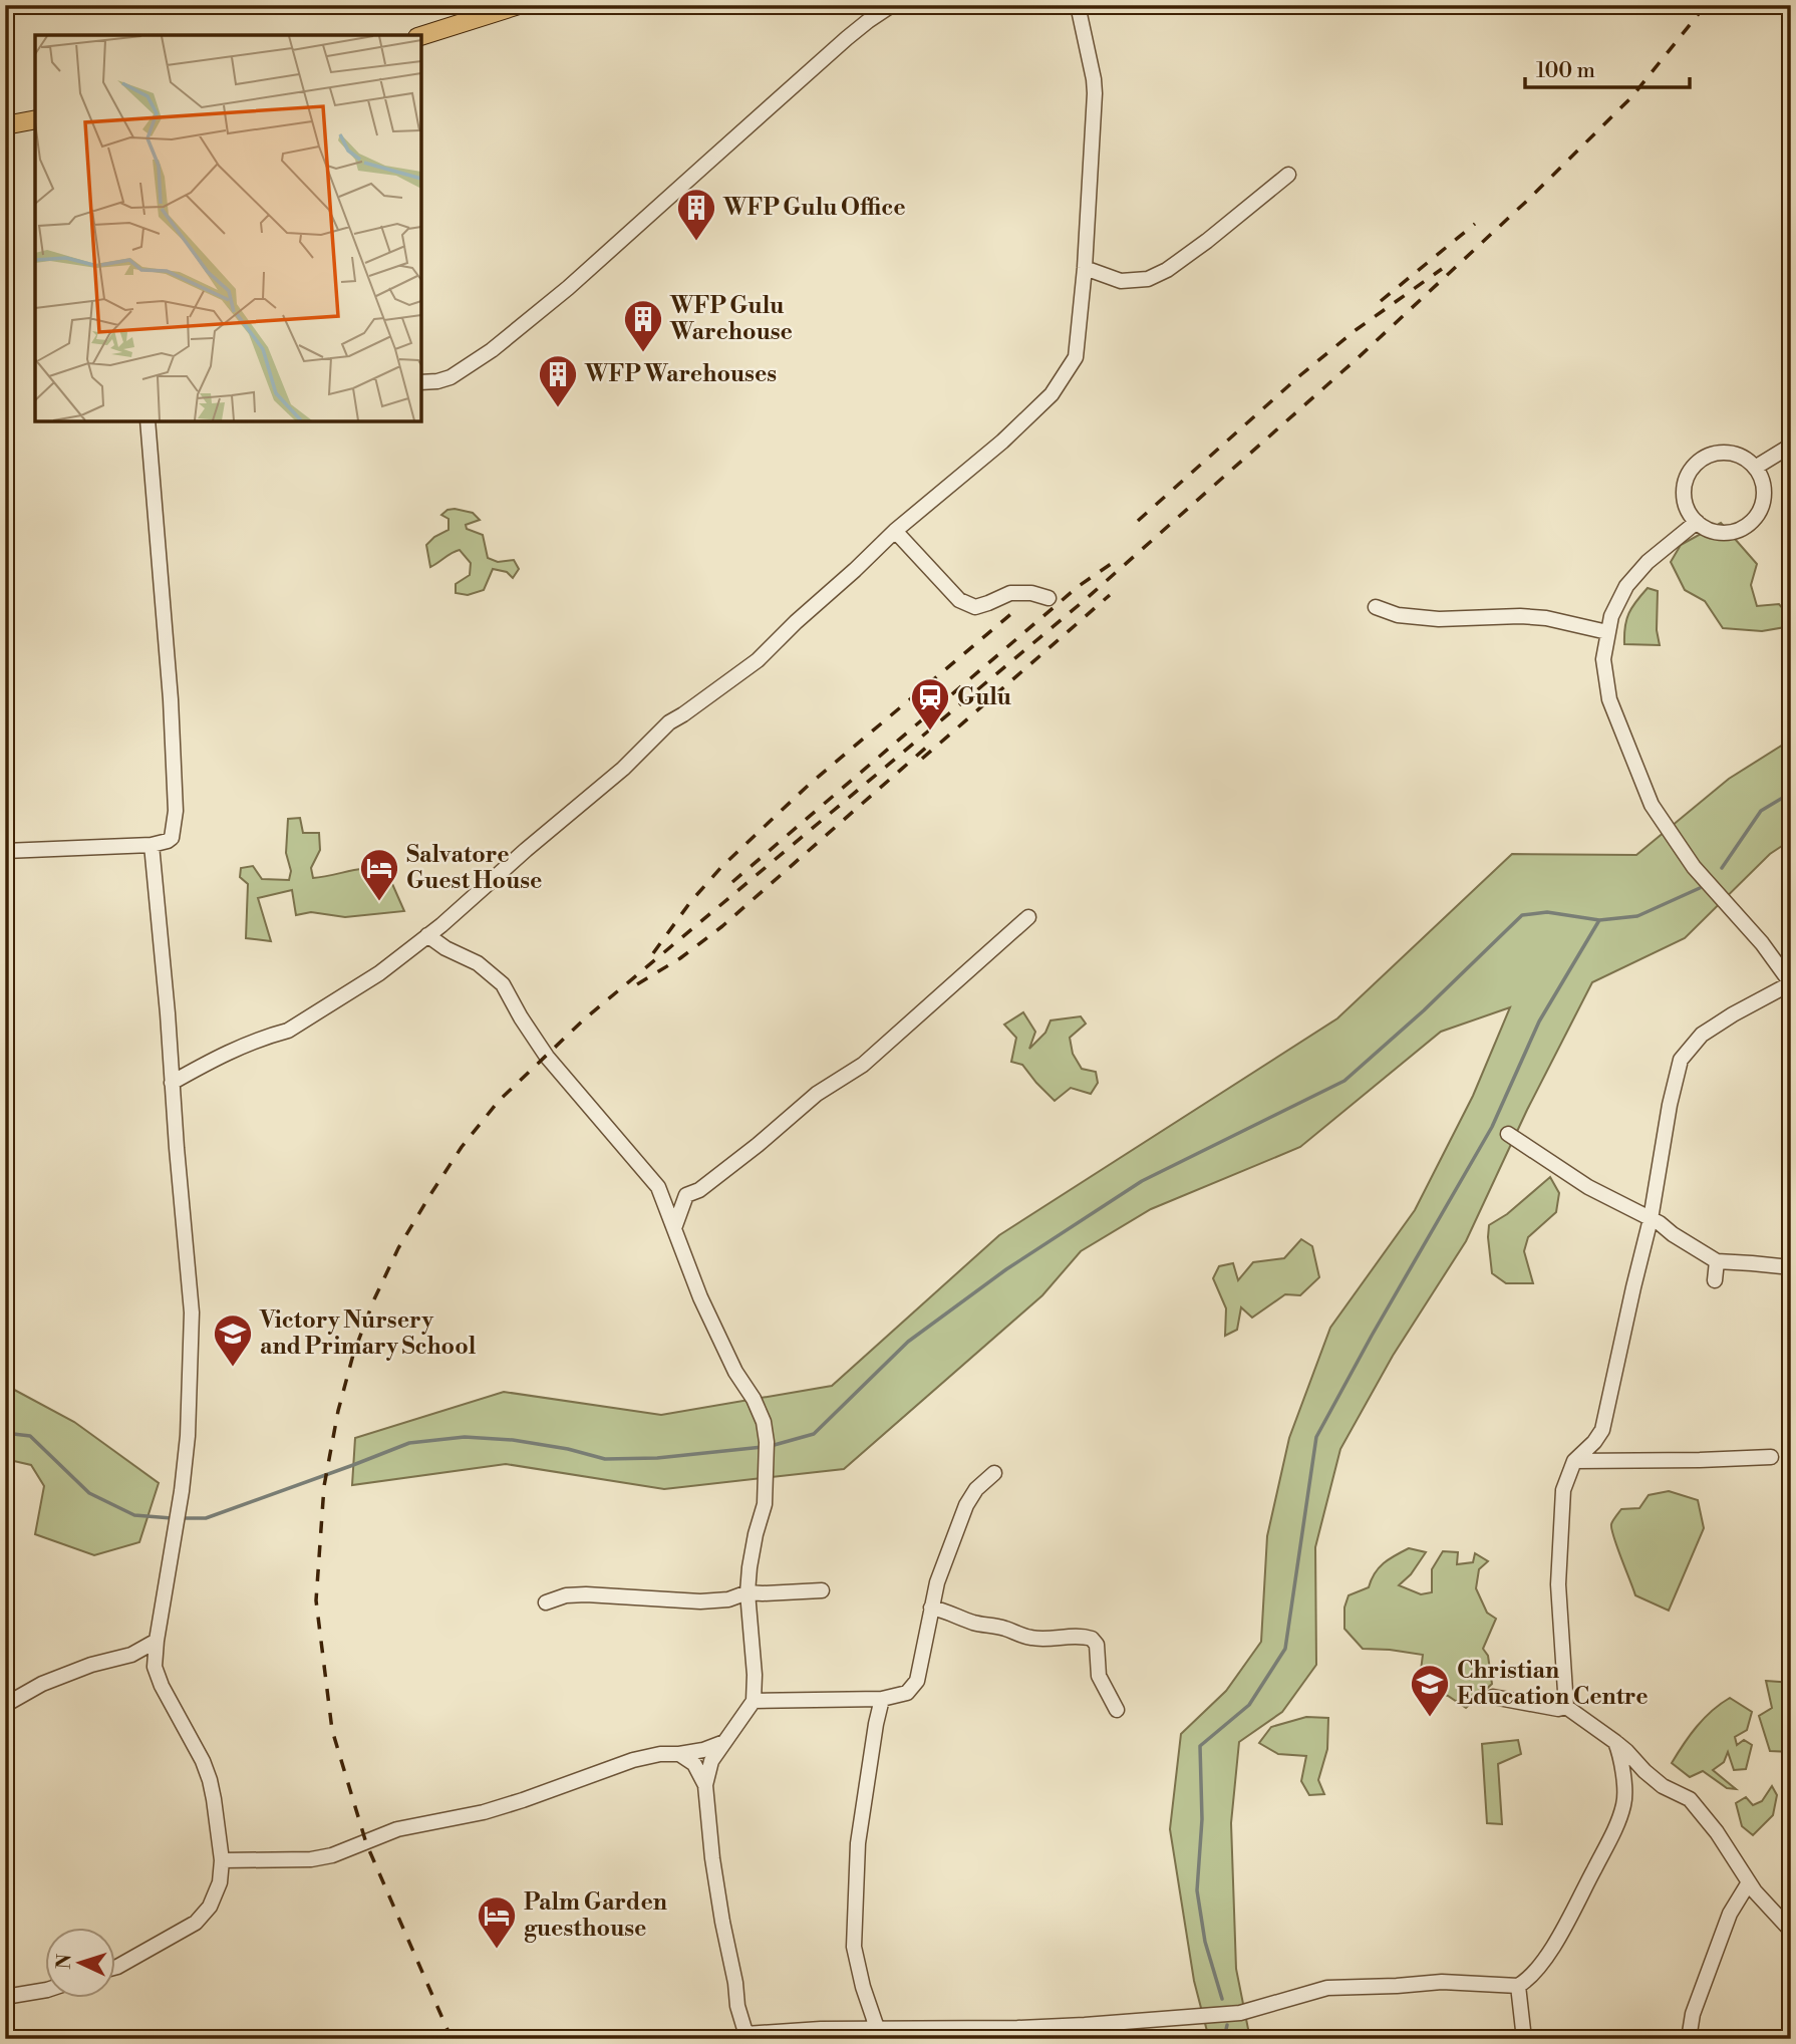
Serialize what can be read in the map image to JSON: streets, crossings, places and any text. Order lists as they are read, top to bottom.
{
  "places": {
    "building": ["WFP Gulu Office", "WFP Gulu Warehouse", "WFP Warehouses"],
    "station": ["Gulu"],
    "hotel": ["Salvatore Guest House", "Palm Garden guesthouse"],
    "school or university": ["Victory Nursery and Primary School", "Christian Education Centre"]
  },
  "scale_bar": "100 m",
  "north": "left"
}
